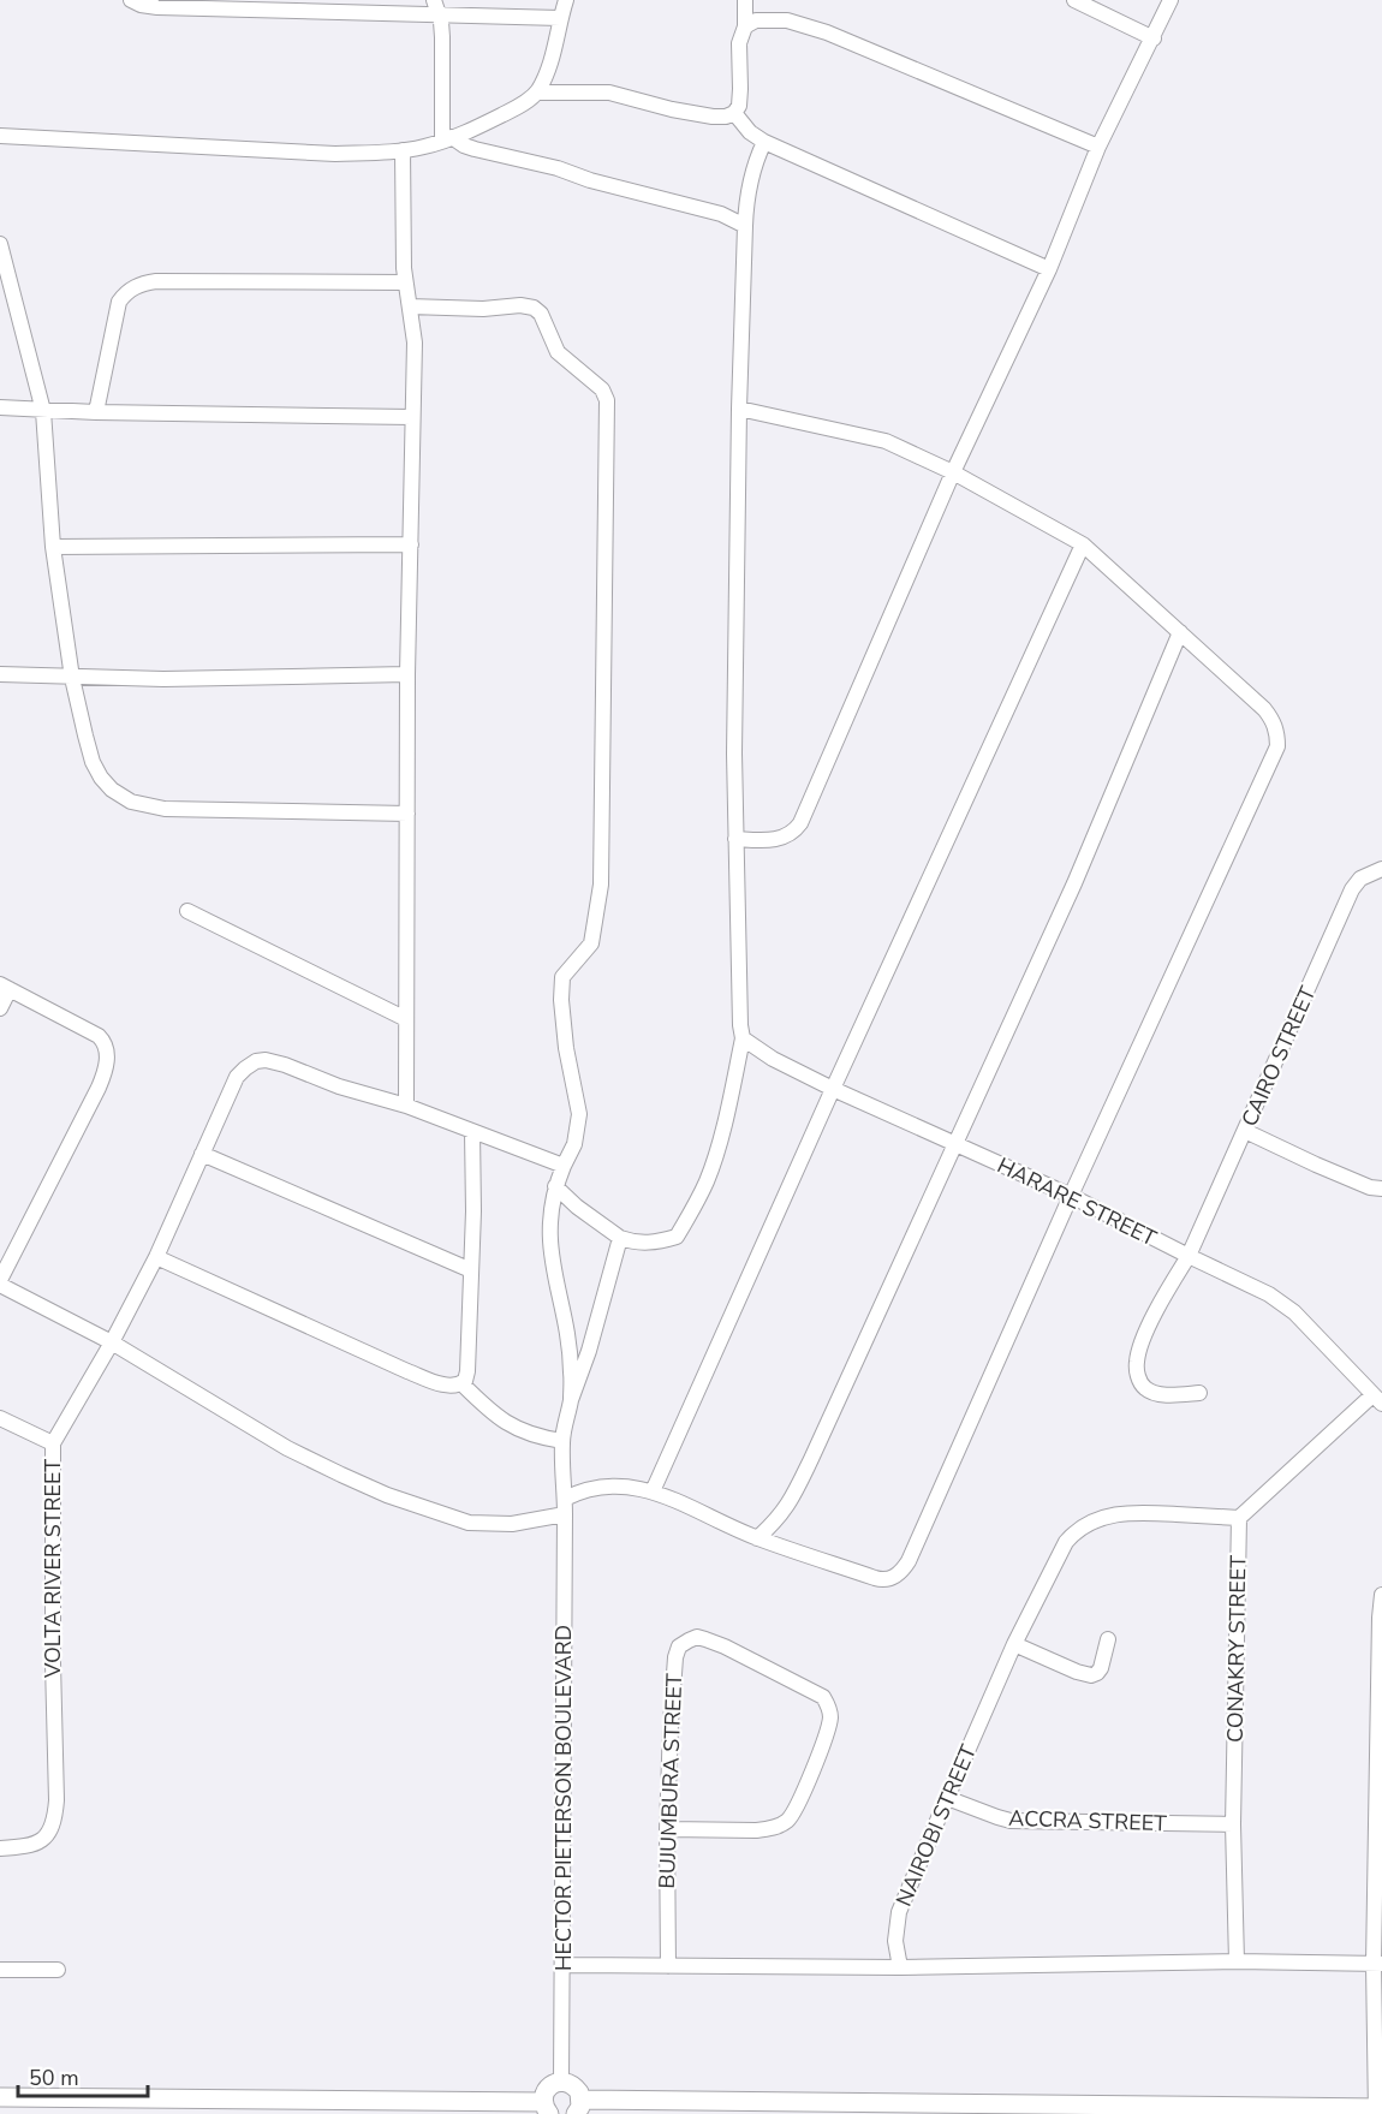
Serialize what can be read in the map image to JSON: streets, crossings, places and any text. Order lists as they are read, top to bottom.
{
  "streets": {
    "street": [
      "CAIRO STREET",
      "HARARE STREET",
      "VOLTA RIVER STREET",
      "CONAKRY STREET",
      "BUJUMBURA STREET",
      "HECTOR PIETERSON BOULEVARD",
      "ACCRA STREET",
      "NAIROBI STREET"
    ]
  },
  "crossings": [
    ["CAIRO STREET", "HARARE STREET"],
    ["CONAKRY STREET", "ACCRA STREET"],
    ["CONAKRY STREET", "NAIROBI STREET"],
    ["ACCRA STREET", "NAIROBI STREET"]
  ],
  "scale_bar": "50 m"
}
